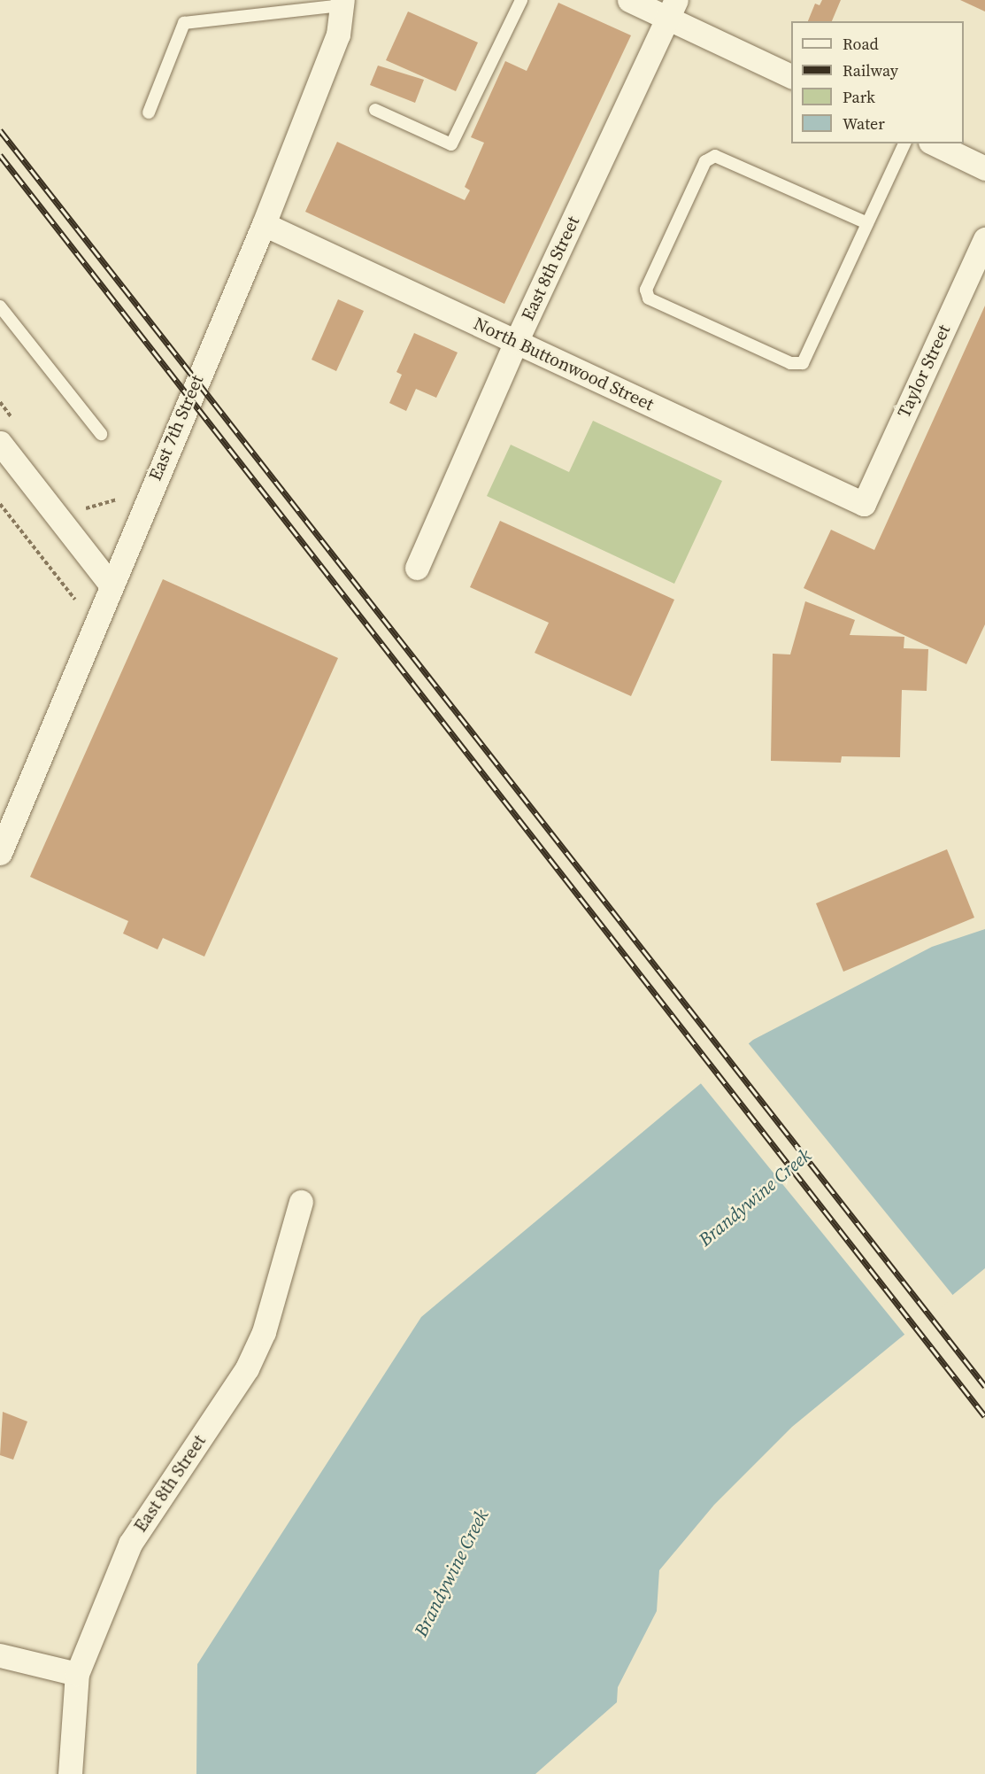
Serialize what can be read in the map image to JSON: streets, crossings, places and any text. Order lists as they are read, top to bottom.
{
  "streets": {
    "street": [
      "East 8th Street",
      "North Buttonwood Street",
      "Taylor Street",
      "East 7th Street"
    ]
  },
  "crossings": [
    ["East 8th Street", "North Buttonwood Street"],
    ["North Buttonwood Street", "Taylor Street"],
    ["North Buttonwood Street", "East 7th Street"]
  ],
  "water": ["Brandywine Creek"],
  "legend": [
    "Road",
    "Railway",
    "Park",
    "Water"
  ]
}
